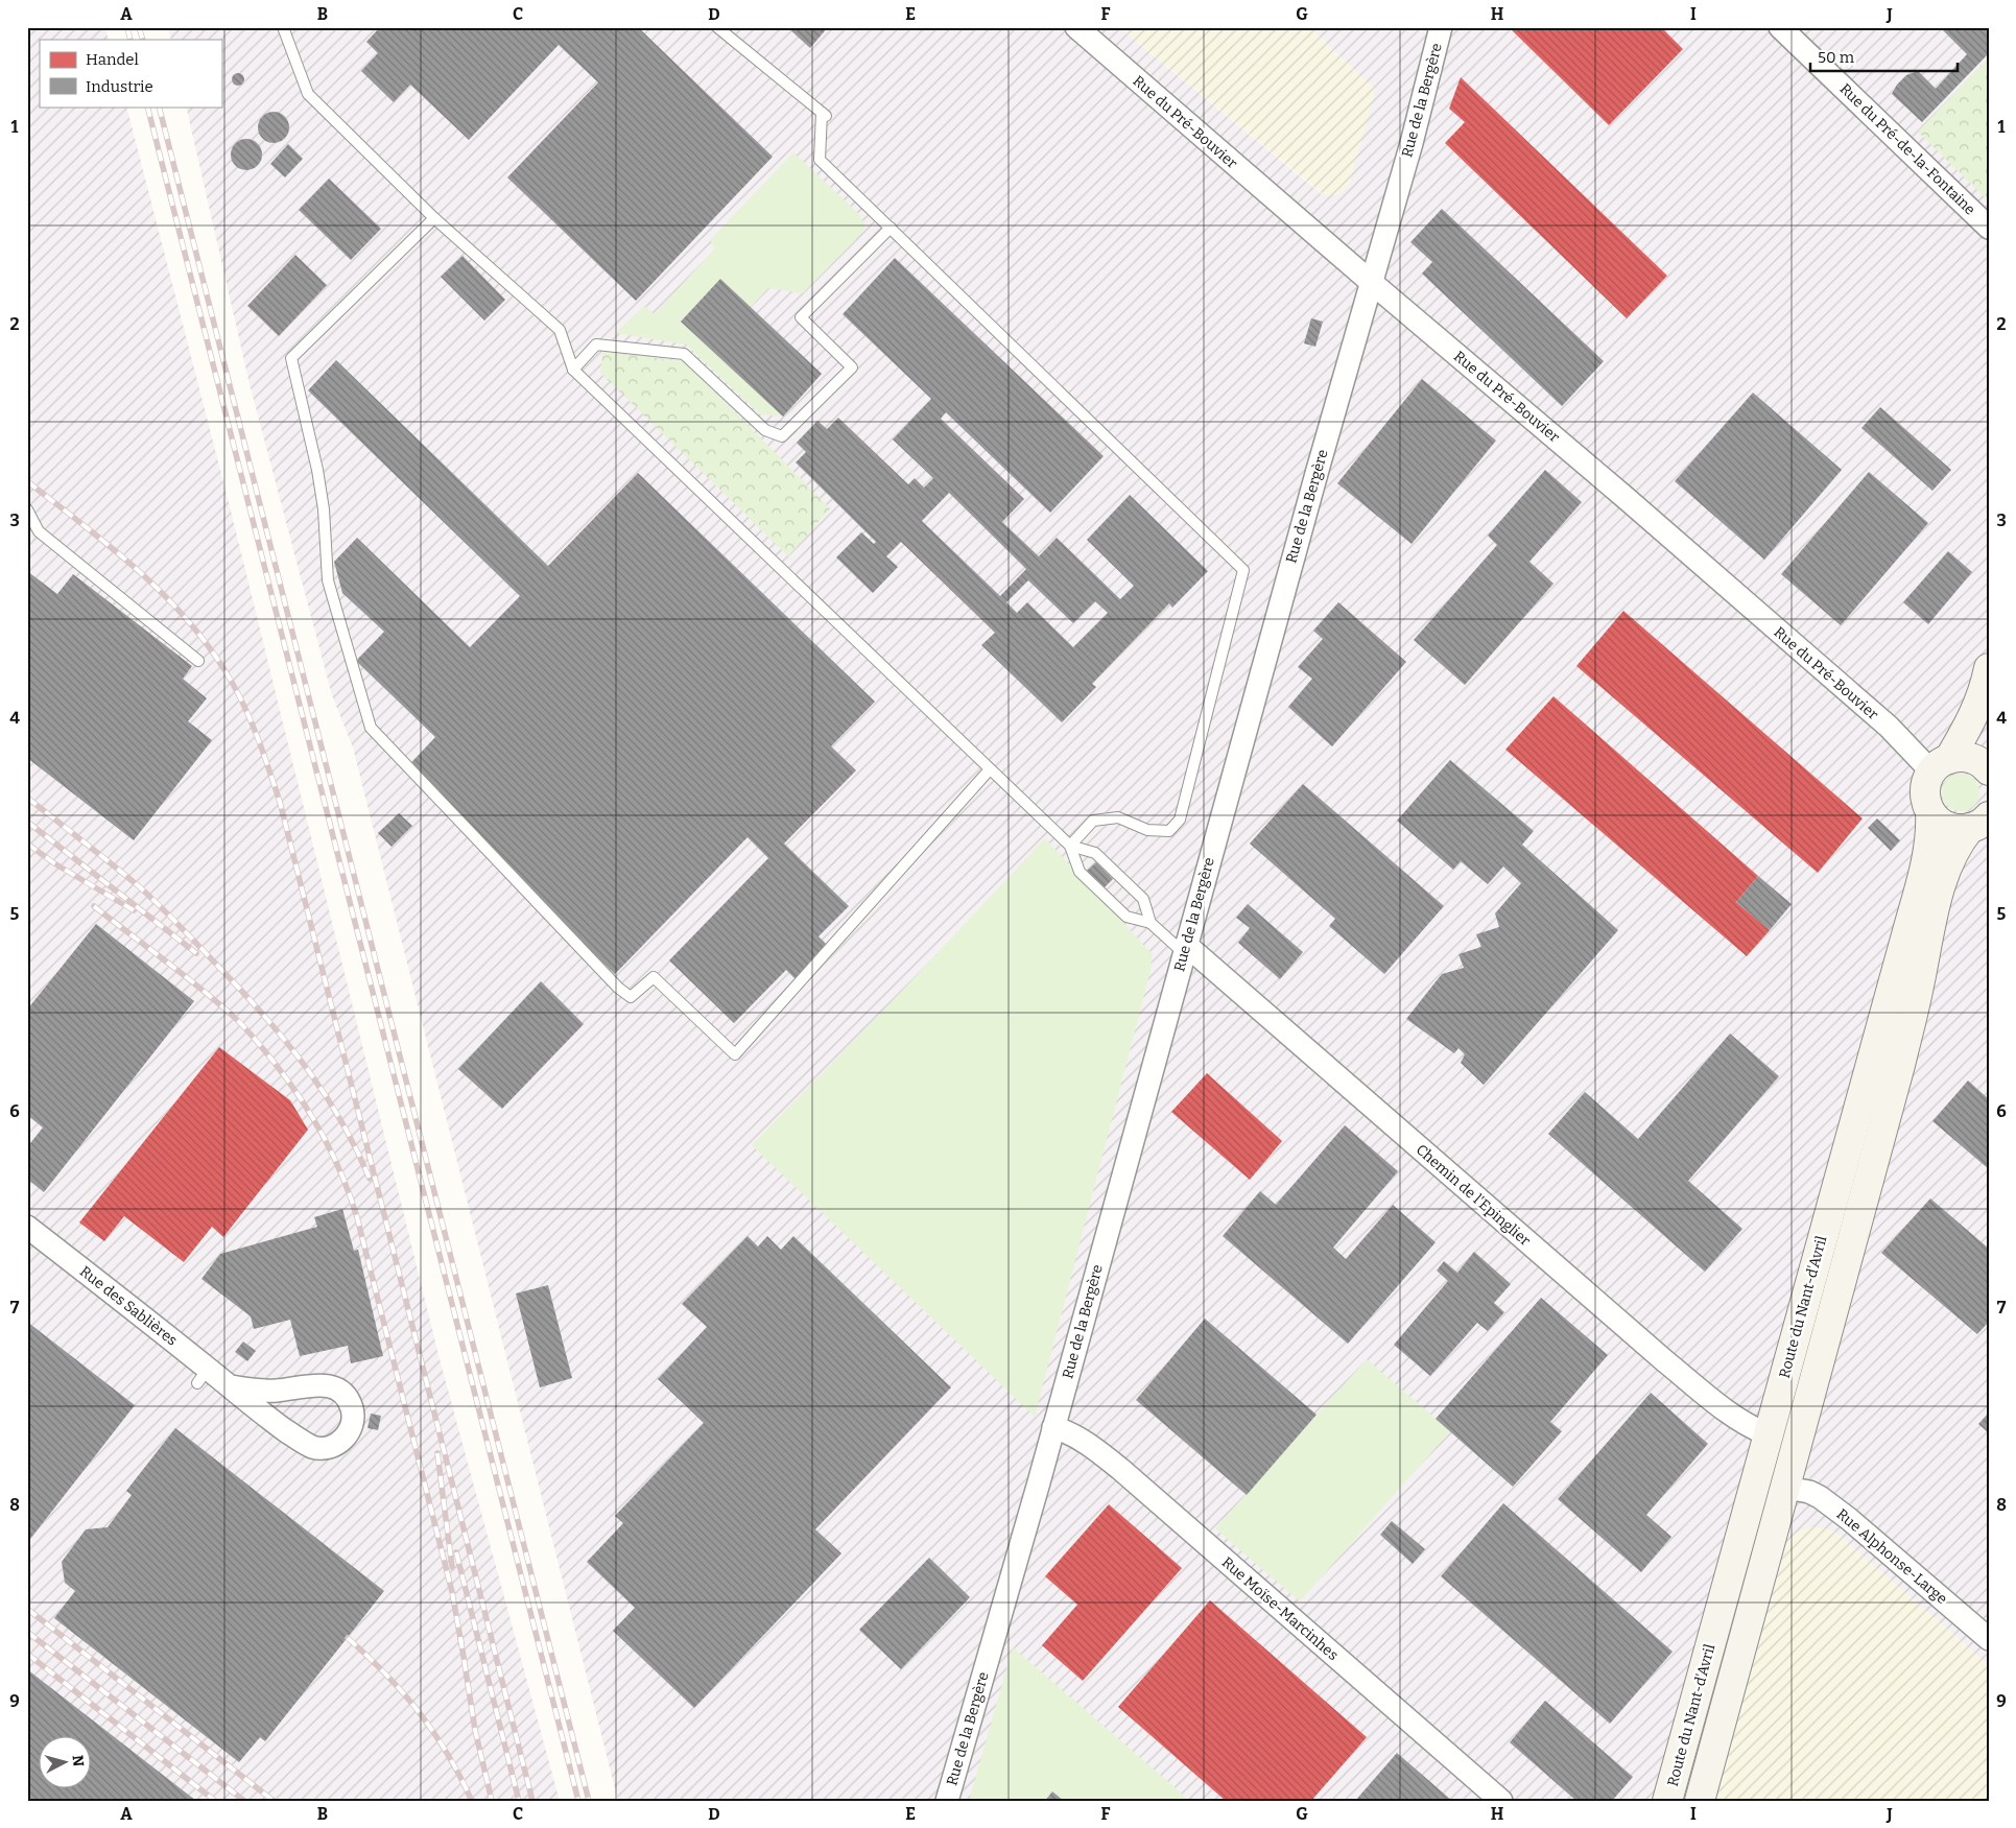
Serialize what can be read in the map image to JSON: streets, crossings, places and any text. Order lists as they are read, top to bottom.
{
  "streets": {
    "main road": ["Route du Nant-d'Avril"],
    "street": [
      "Rue de la Bergère",
      "Rue du Pré-Bouvier",
      "Rue du Pré-de-la-Fontaine",
      "Chemin de l'Epinglier",
      "Rue des Sablières",
      "Rue Alphonse-Large",
      "Rue Moïse-Marcinhes"
    ]
  },
  "crossings": [
    ["Rue de la Bergère", "Rue du Pré-Bouvier"],
    ["Rue de la Bergère", "Chemin de l'Epinglier"],
    ["Rue de la Bergère", "Rue Moïse-Marcinhes"],
    ["Rue du Pré-Bouvier", "Route du Nant-d'Avril"],
    ["Chemin de l'Epinglier", "Route du Nant-d'Avril"],
    ["Route du Nant-d'Avril", "Rue Alphonse-Large"]
  ],
  "legend": ["Handel", "Industrie"],
  "scale_bar": "50 m",
  "north": "right",
  "grid": {
    "columns": [
      "A",
      "B",
      "C",
      "D",
      "E",
      "F",
      "G",
      "H",
      "I",
      "J"
    ],
    "rows": [
      "1",
      "2",
      "3",
      "4",
      "5",
      "6",
      "7",
      "8",
      "9"
    ]
  }
}
